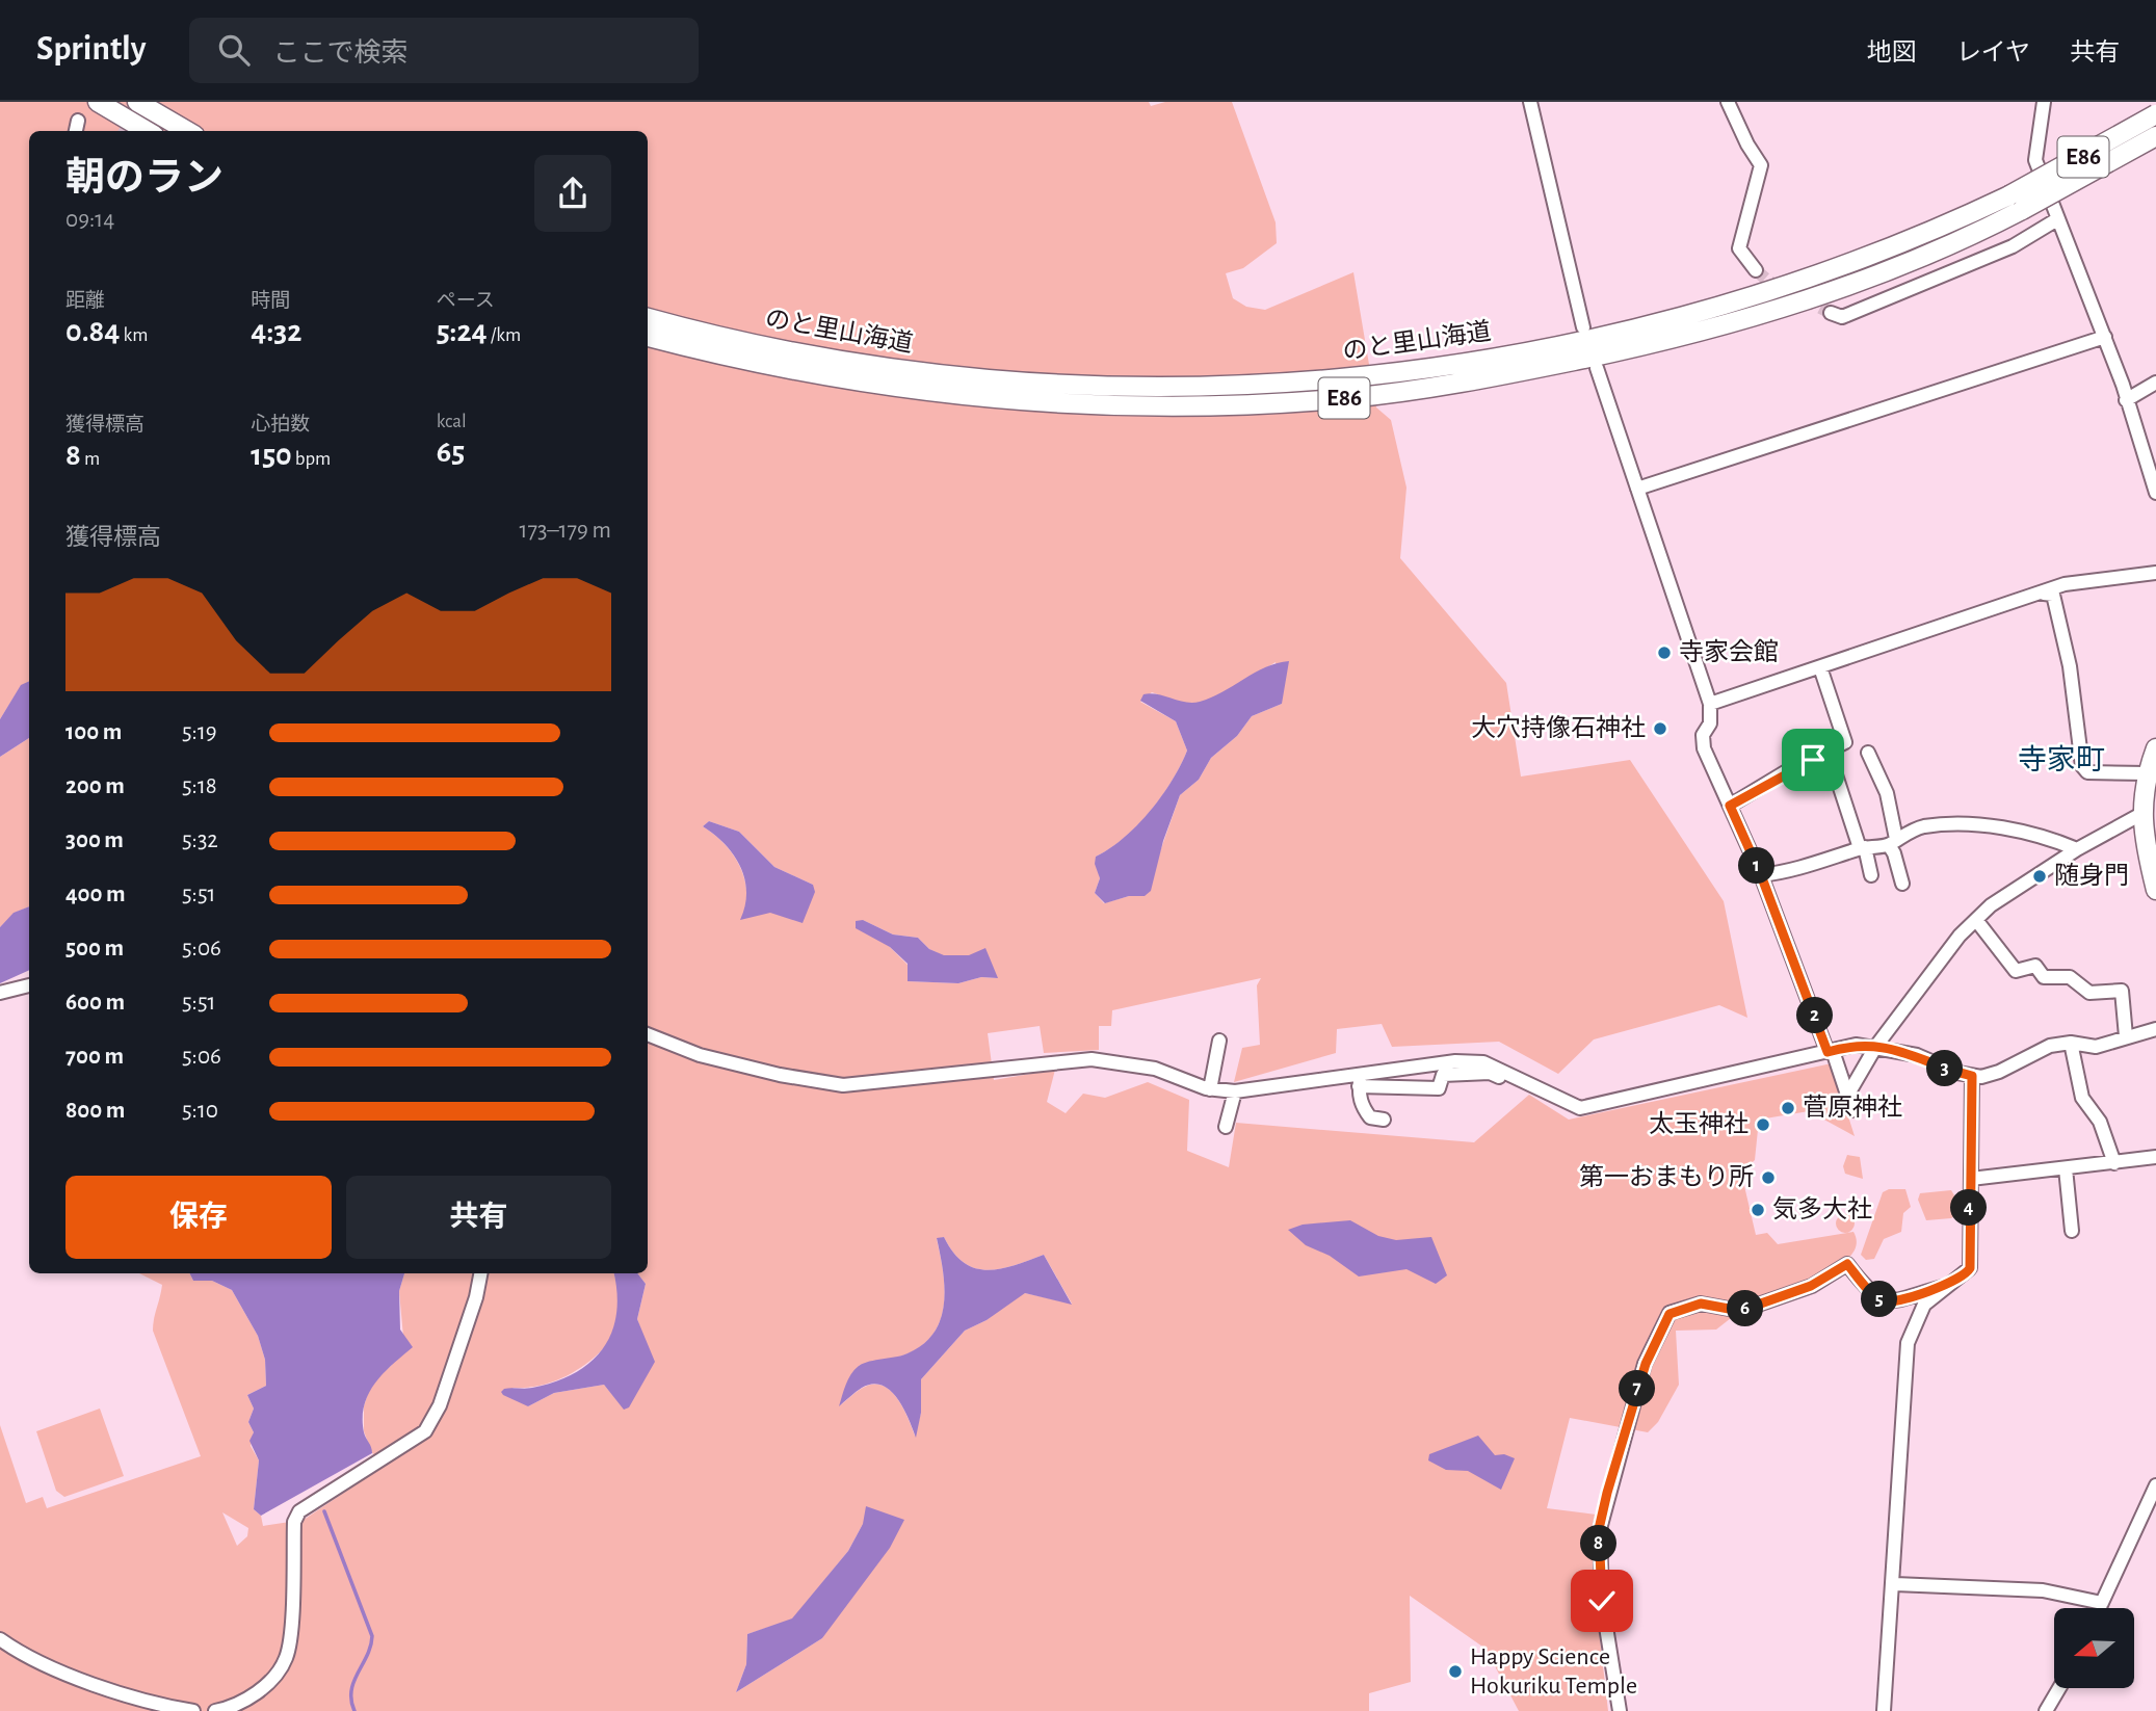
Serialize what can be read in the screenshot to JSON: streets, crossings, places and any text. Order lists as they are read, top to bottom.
{
  "streets": {
    "highway": ["E86", "のと里山海道"]
  },
  "districts": ["寺家町"],
  "places": [
    "寺家会館",
    "大穴持像石神社",
    "随身門",
    "菅原神社",
    "太玉神社",
    "第一おまもり所",
    "気多大社",
    "Happy Science Hokuriku Temple"
  ],
  "north": "left",
  "page": {
    "header": "Sprintly",
    "search": "ここで検索",
    "nav": ["地図", "レイヤ", "共有"],
    "heading": ["朝のラン", "09:14"],
    "stats": [
      ["距離", "0.84 km"],
      ["時間", "4:32"],
      ["ペース", "5:24 /km"],
      ["獲得標高", "8 m"],
      ["心拍数", "150 bpm"],
      ["kcal", "65"]
    ],
    "chart": ["獲得標高", "173–179 m"],
    "list": [
      {
        "name": "100 m",
        "note": "5:19"
      },
      {
        "name": "200 m",
        "note": "5:18"
      },
      {
        "name": "300 m",
        "note": "5:32"
      },
      {
        "name": "400 m",
        "note": "5:51"
      },
      {
        "name": "500 m",
        "note": "5:06"
      },
      {
        "name": "600 m",
        "note": "5:51"
      },
      {
        "name": "700 m",
        "note": "5:06"
      },
      {
        "name": "800 m",
        "note": "5:10"
      }
    ],
    "pins": [
      "1",
      "2",
      "3",
      "4",
      "5",
      "6",
      "7",
      "8"
    ],
    "buttons": ["保存", "共有"]
  }
}
